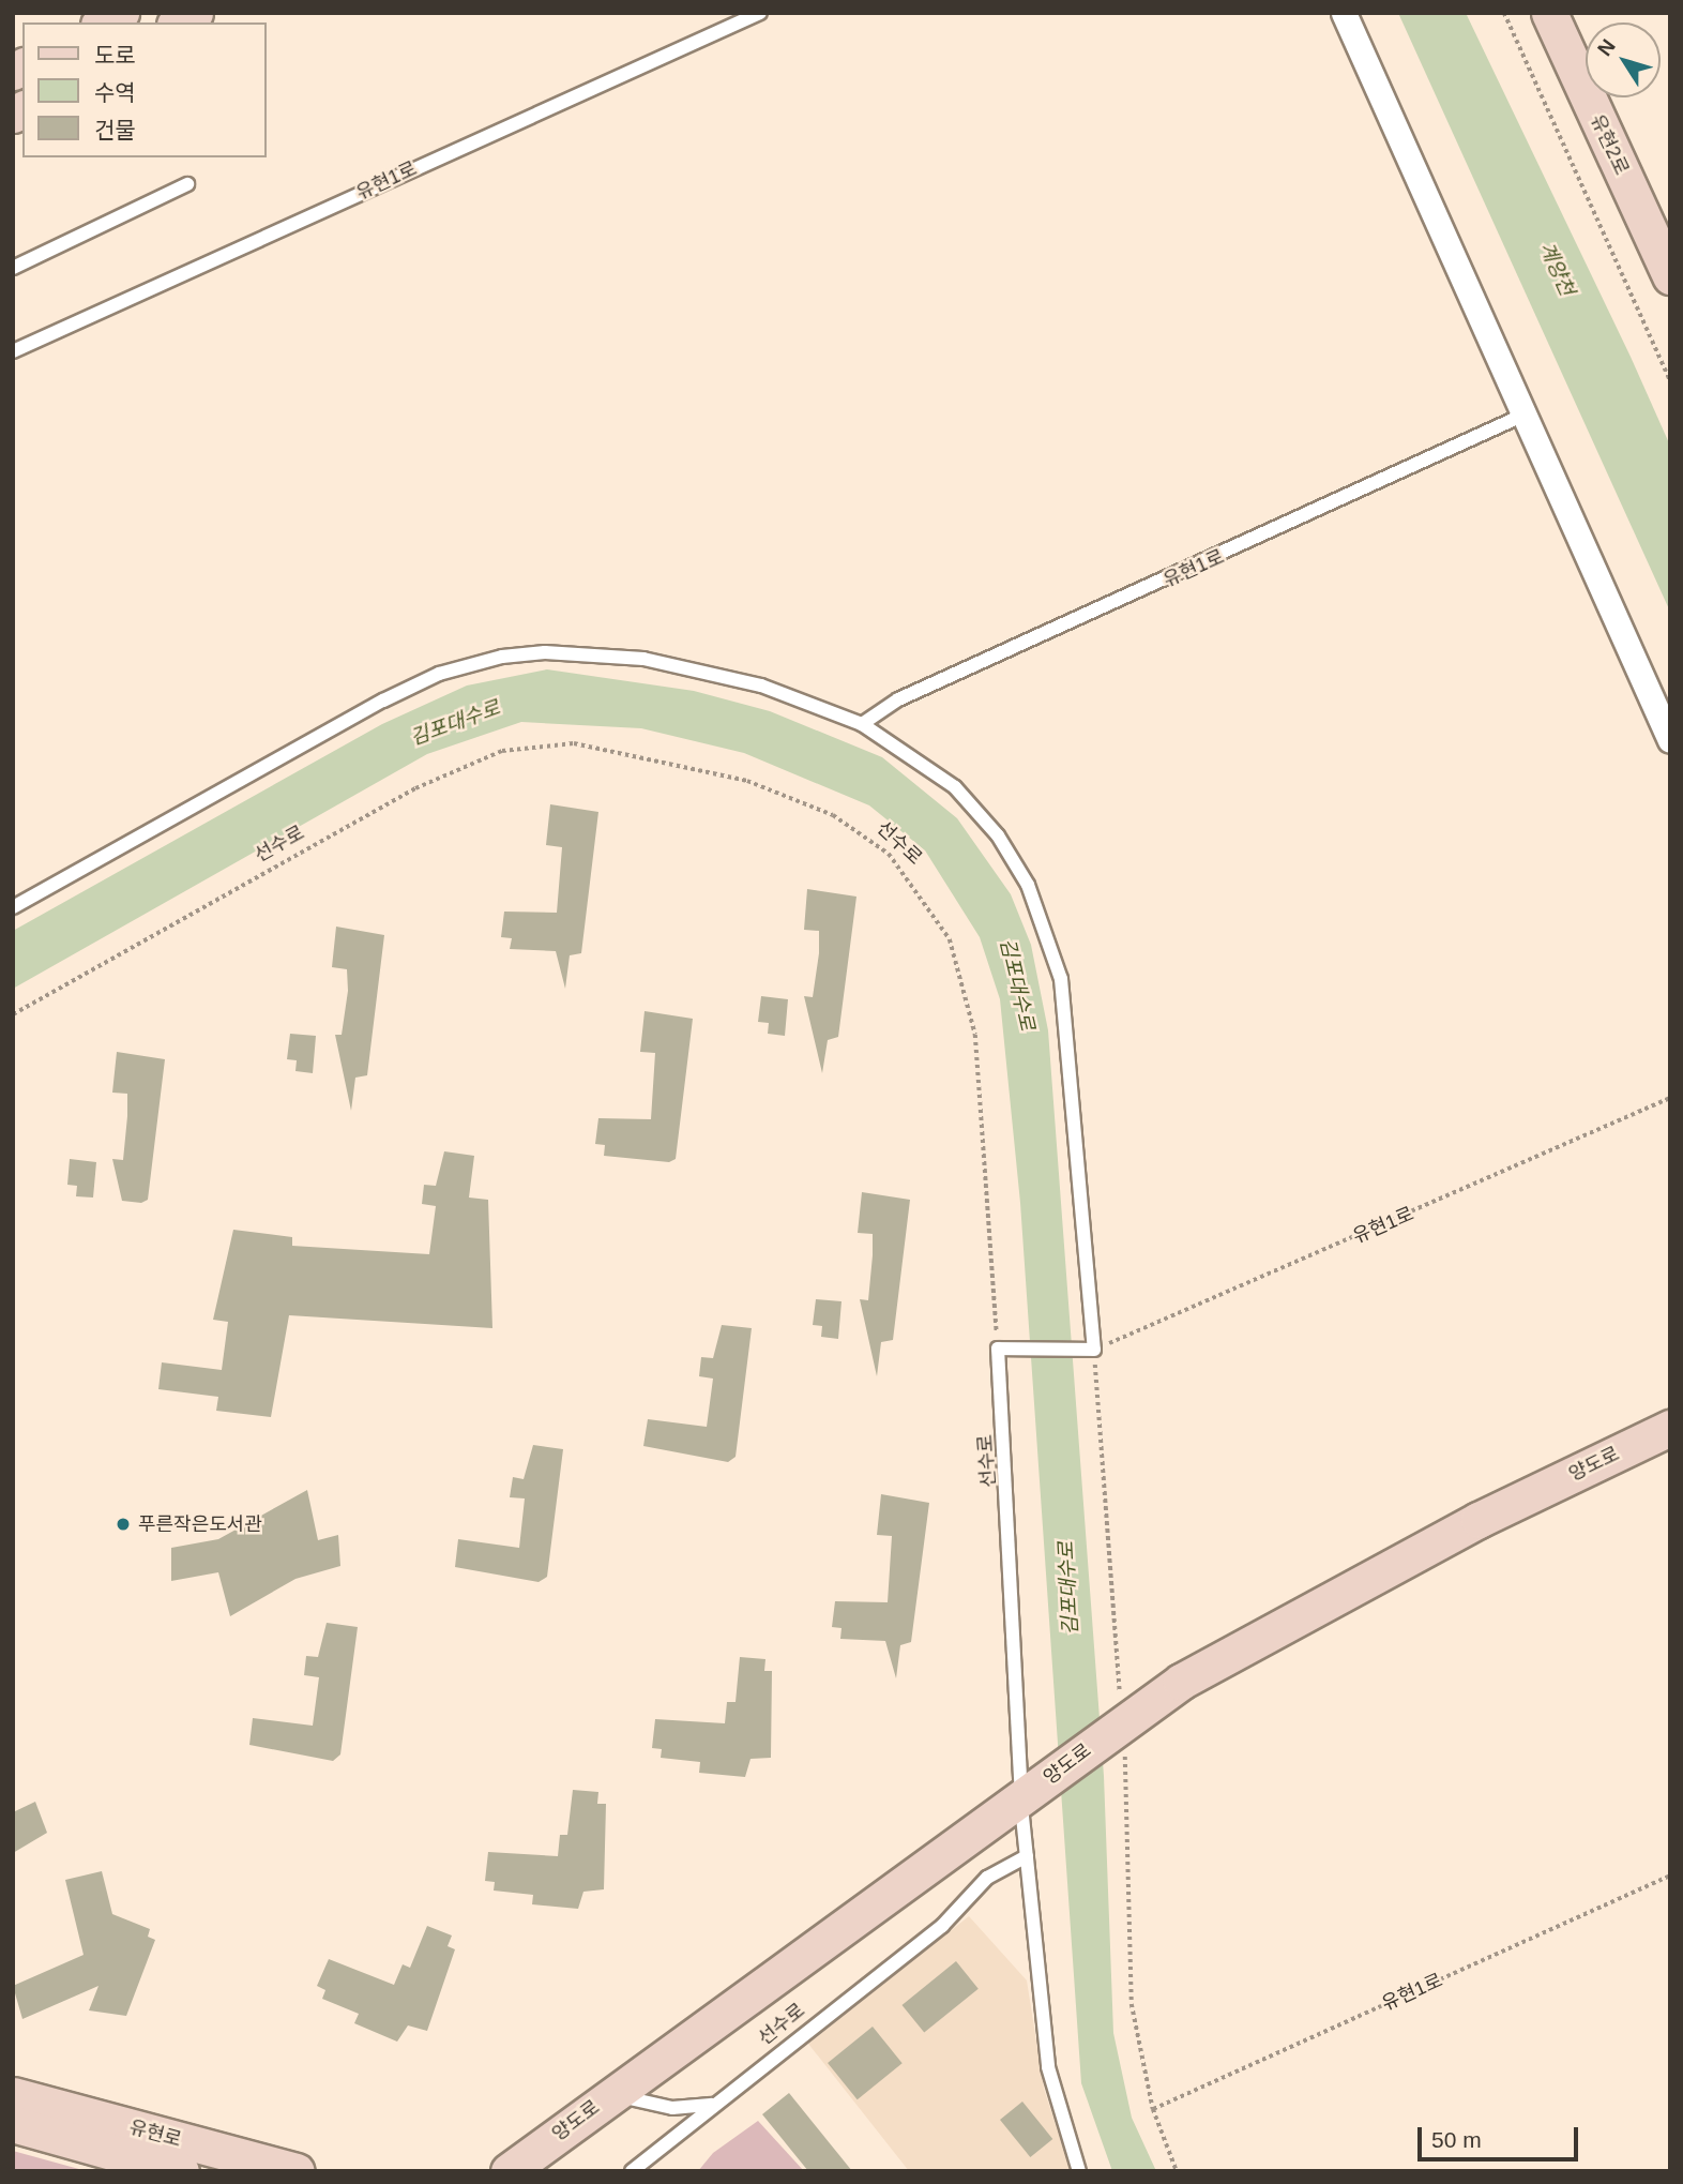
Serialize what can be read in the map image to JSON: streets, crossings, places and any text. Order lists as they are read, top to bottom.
{
  "streets": {
    "street": ["유현2로", "양도로", "유현로"],
    "lane": ["유현1로", "선수로"]
  },
  "crossings": [
    ["선수로", "양도로"]
  ],
  "water": ["계양천", "김포대수로"],
  "places": ["푸른작은도서관"],
  "legend": ["도로", "수역", "건물"],
  "scale_bar": "50 m",
  "north": "top left"
}
